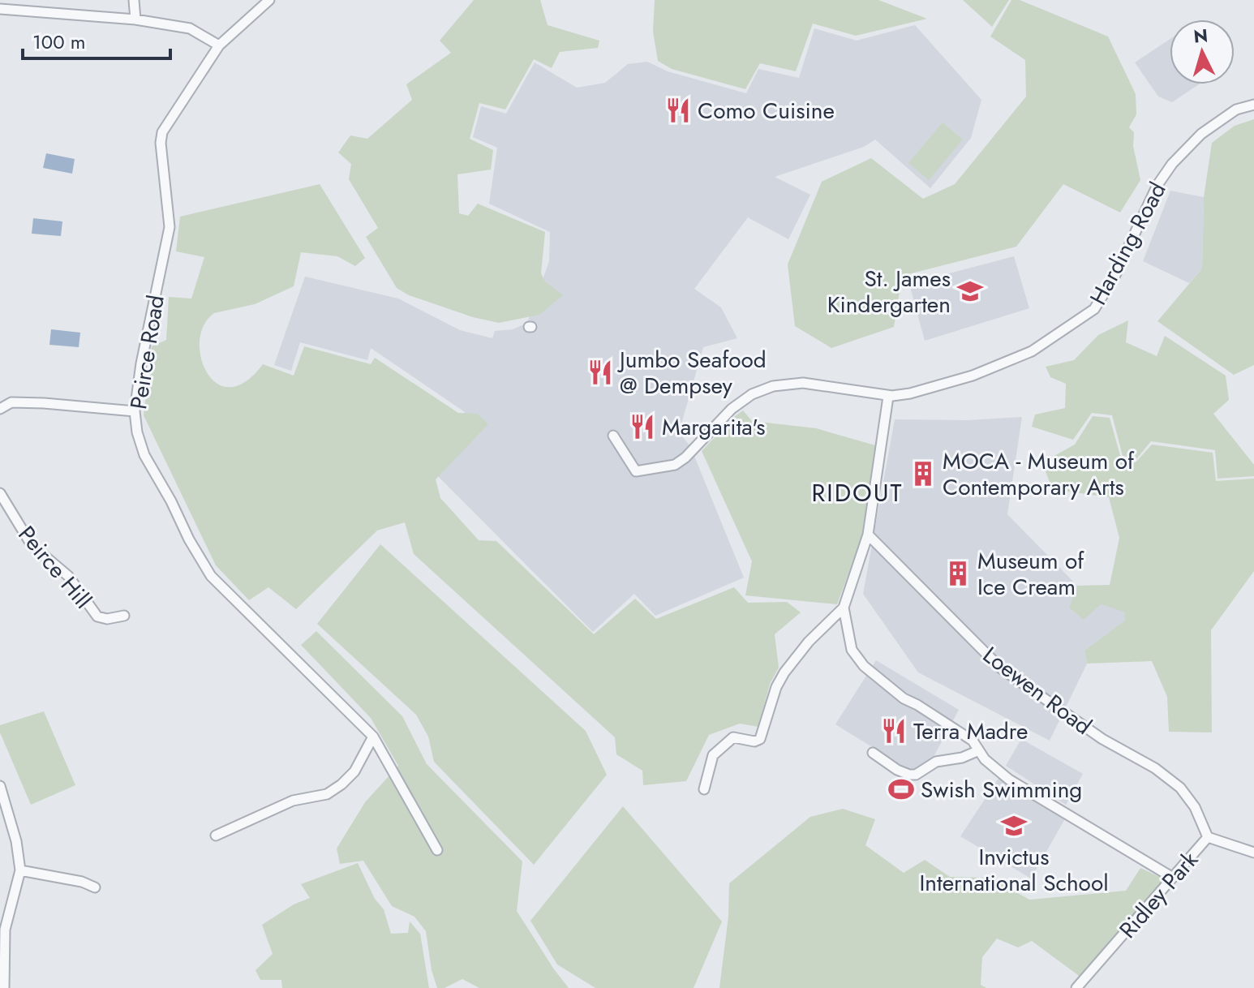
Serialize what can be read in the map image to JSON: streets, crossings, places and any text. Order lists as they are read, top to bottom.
{
  "streets": {
    "street": [
      "Harding Road",
      "Peirce Road",
      "Peirce Hill",
      "Loewen Road",
      "Ridley Park"
    ]
  },
  "crossings": [
    ["Loewen Road", "Ridley Park"]
  ],
  "districts": ["RIDOUT"],
  "places": {
    "restaurant": [
      "Como Cuisine",
      "Jumbo Seafood @ Dempsey",
      "Margarita's",
      "Terra Madre"
    ],
    "school or university": ["St. James Kindergarten", "Invictus International School"],
    "building": ["MOCA - Museum of Contemporary Arts", "Museum of Ice Cream"],
    "sports": ["Swish Swimming"]
  },
  "scale_bar": "100 m",
  "north": "top"
}
